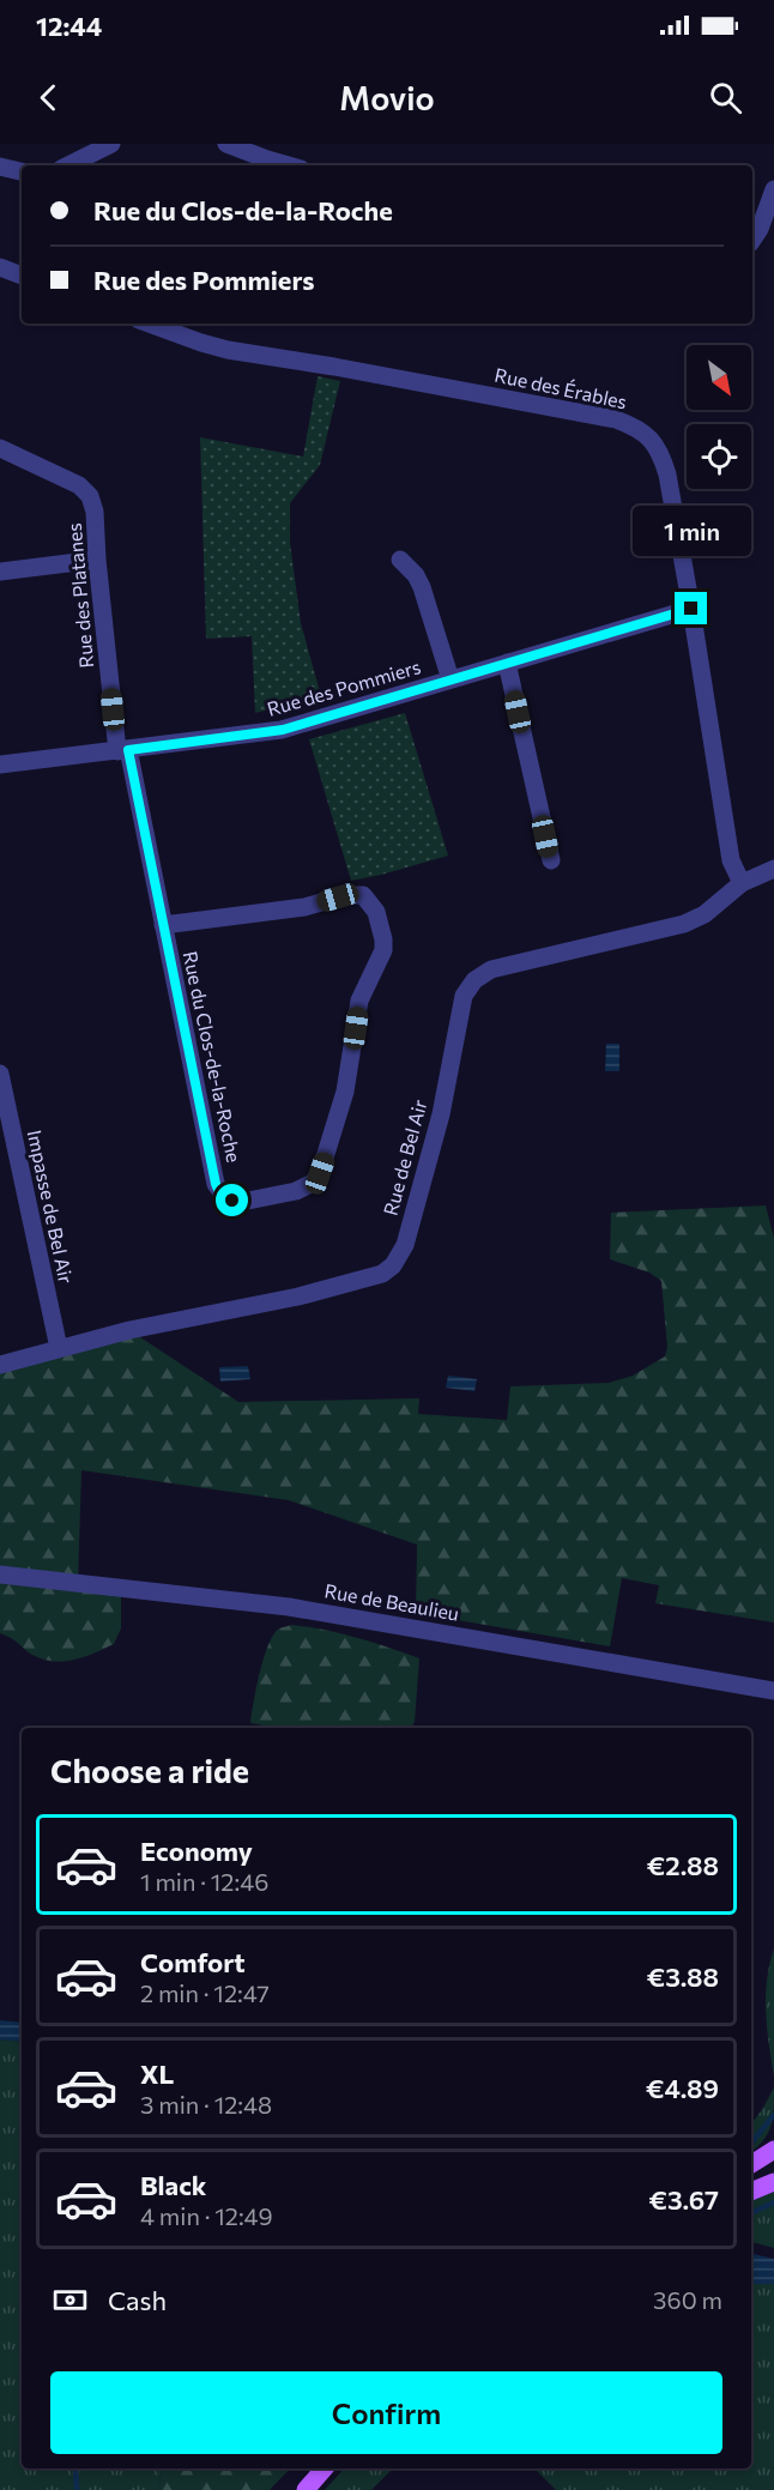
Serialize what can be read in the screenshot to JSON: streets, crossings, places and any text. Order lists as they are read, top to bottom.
{
  "streets": {
    "street": [
      "Rue des Érables",
      "Rue des Platanes",
      "Rue des Pommiers",
      "Rue du Clos-de-la-Roche",
      "Rue de Bel Air",
      "Impasse de Bel Air",
      "Rue de Beaulieu"
    ]
  },
  "crossings": [
    ["Rue des Érables", "Rue des Pommiers"],
    ["Rue des Érables", "Rue de Bel Air"],
    ["Rue des Platanes", "Rue des Pommiers"],
    ["Rue des Platanes", "Rue du Clos-de-la-Roche"],
    ["Rue des Pommiers", "Rue du Clos-de-la-Roche"],
    ["Rue de Bel Air", "Impasse de Bel Air"]
  ],
  "north": "bottom right",
  "page": {
    "status": "12:44",
    "header": "Movio",
    "banner": ["Rue du Clos-de-la-Roche", "Rue des Pommiers"],
    "bubble": "1 min",
    "heading": "Choose a ride",
    "list": [
      {
        "name": "Economy",
        "note": "1 min · 12:46",
        "value": "€2.88"
      },
      {
        "name": "Comfort",
        "note": "2 min · 12:47",
        "value": "€3.88"
      },
      {
        "name": "XL",
        "note": "3 min · 12:48",
        "value": "€4.89"
      },
      {
        "name": "Black",
        "note": "4 min · 12:49",
        "value": "€3.67"
      }
    ],
    "pay": ["Cash", "360 m"],
    "buttons": "Confirm"
  }
}
